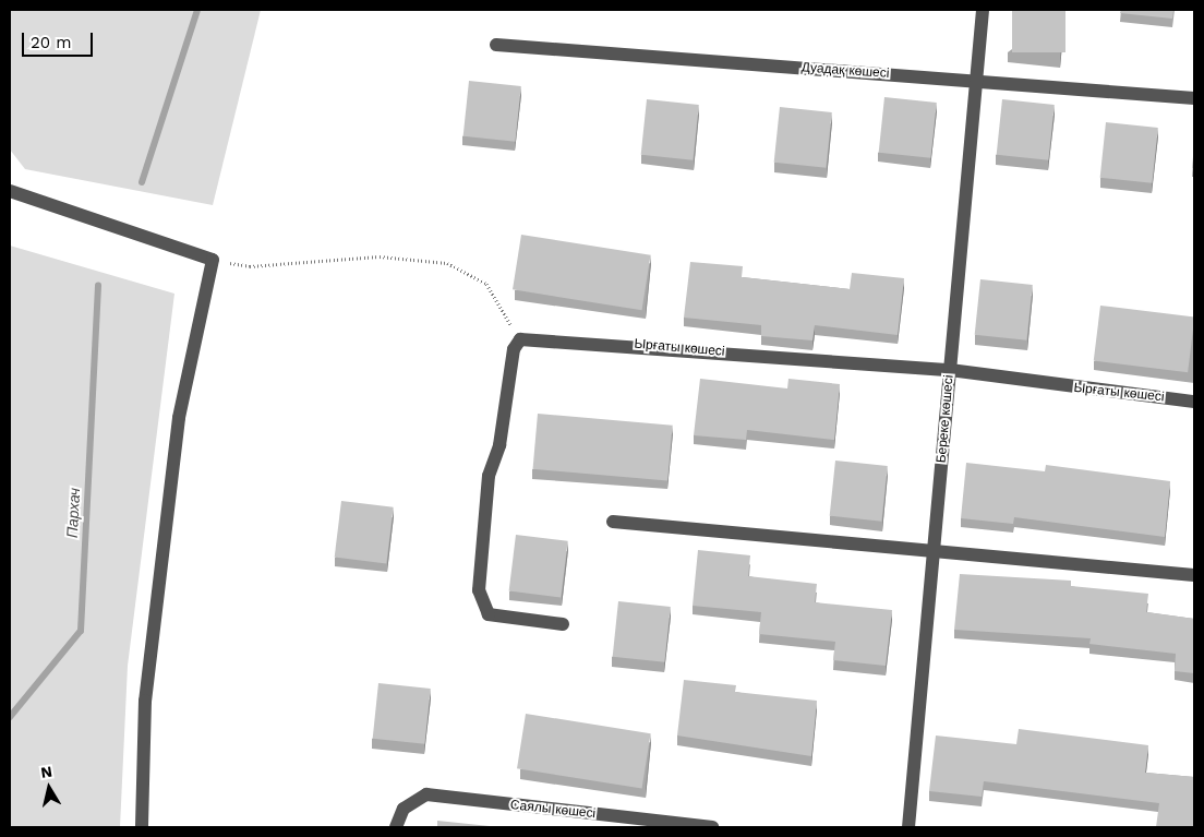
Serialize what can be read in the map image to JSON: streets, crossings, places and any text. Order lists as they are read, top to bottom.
{
  "streets": {
    "street": [
      "Дуадақ көшесі",
      "Ырғаты көшесі",
      "Береке көшесі",
      "Саялы көшесі"
    ]
  },
  "crossings": [
    ["Дуадақ көшесі", "Береке көшесі"],
    ["Ырғаты көшесі", "Береке көшесі"]
  ],
  "water": ["Пархач"],
  "scale_bar": "20 m",
  "north": "top"
}
